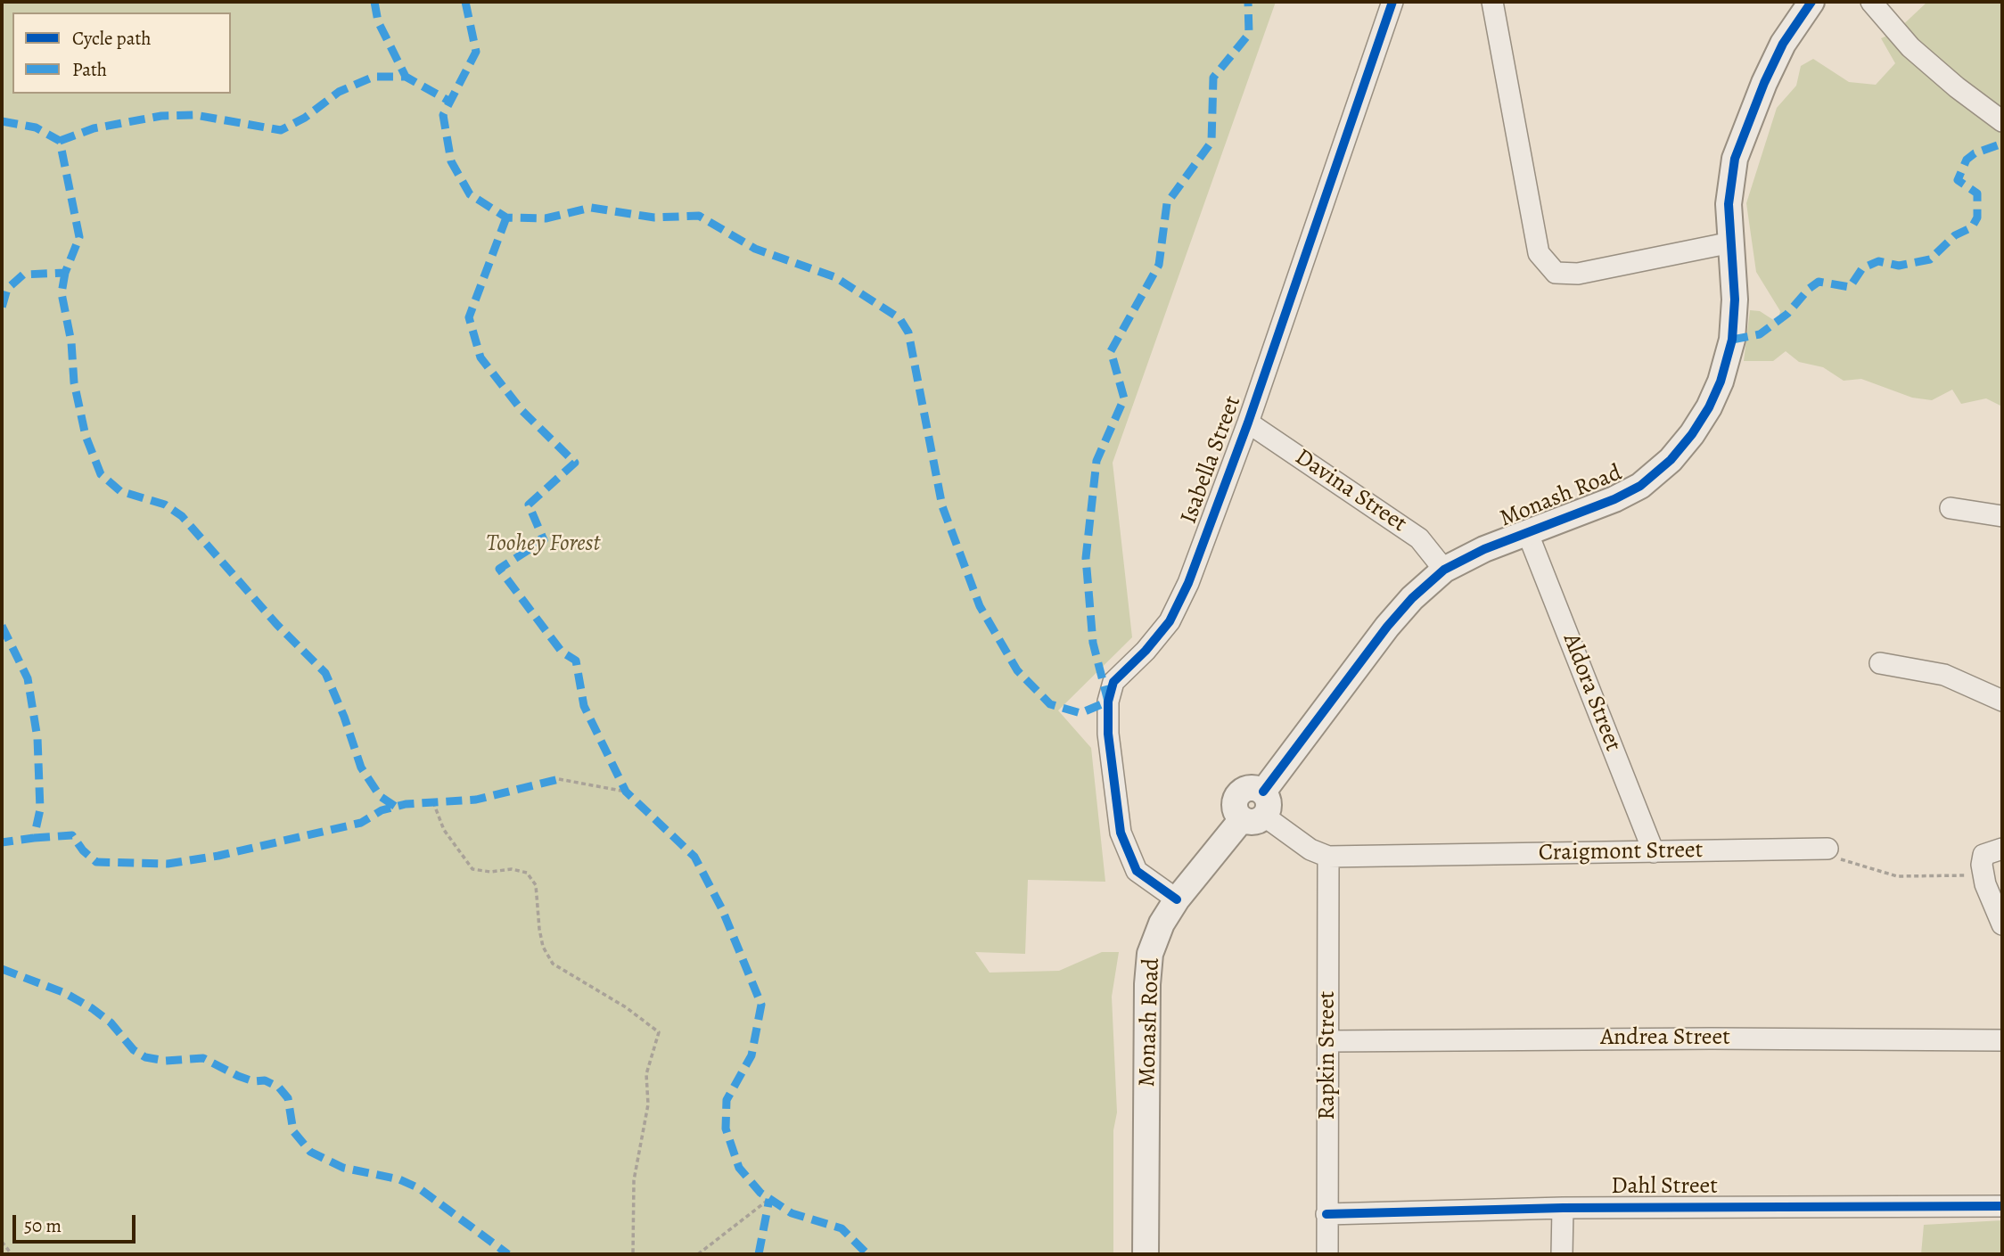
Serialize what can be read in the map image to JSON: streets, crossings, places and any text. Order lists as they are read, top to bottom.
{
  "streets": {
    "street": [
      "Isabella Street",
      "Davina Street",
      "Monash Road",
      "Aldora Street",
      "Craigmont Street",
      "Andrea Street",
      "Rapkin Street",
      "Dahl Street"
    ]
  },
  "crossings": [
    ["Isabella Street", "Davina Street"],
    ["Isabella Street", "Monash Road"],
    ["Davina Street", "Monash Road"],
    ["Monash Road", "Aldora Street"],
    ["Monash Road", "Craigmont Street"],
    ["Aldora Street", "Craigmont Street"],
    ["Craigmont Street", "Rapkin Street"],
    ["Andrea Street", "Rapkin Street"],
    ["Rapkin Street", "Dahl Street"]
  ],
  "parks": ["Toohey Forest"],
  "legend": ["Cycle path", "Path"],
  "scale_bar": "50 m"
}
